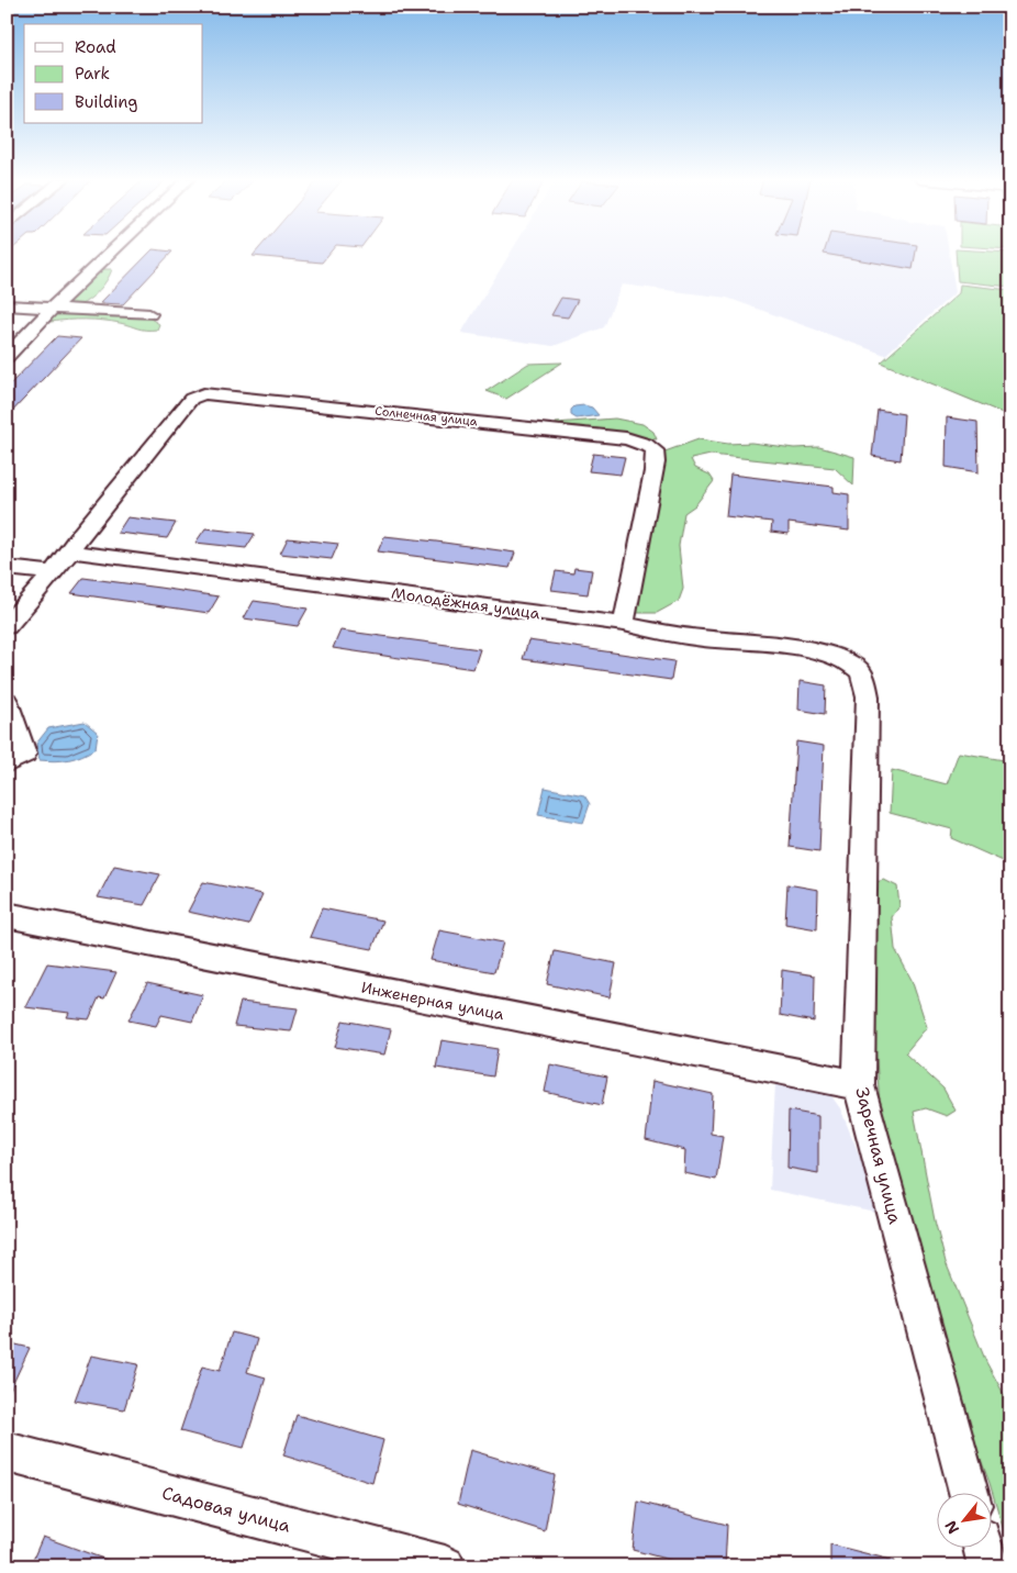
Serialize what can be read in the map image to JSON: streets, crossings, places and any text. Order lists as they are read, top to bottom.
{
  "streets": {
    "street": [
      "Солнечная улица",
      "Молодёжная улица",
      "Инженерная улица",
      "Заречная улица",
      "Садовая улица"
    ]
  },
  "crossings": [
    ["Солнечная улица", "Молодёжная улица"],
    ["Молодёжная улица", "Заречная улица"],
    ["Инженерная улица", "Заречная улица"]
  ],
  "legend": ["Road", "Park", "Building"],
  "north": "bottom left"
}
